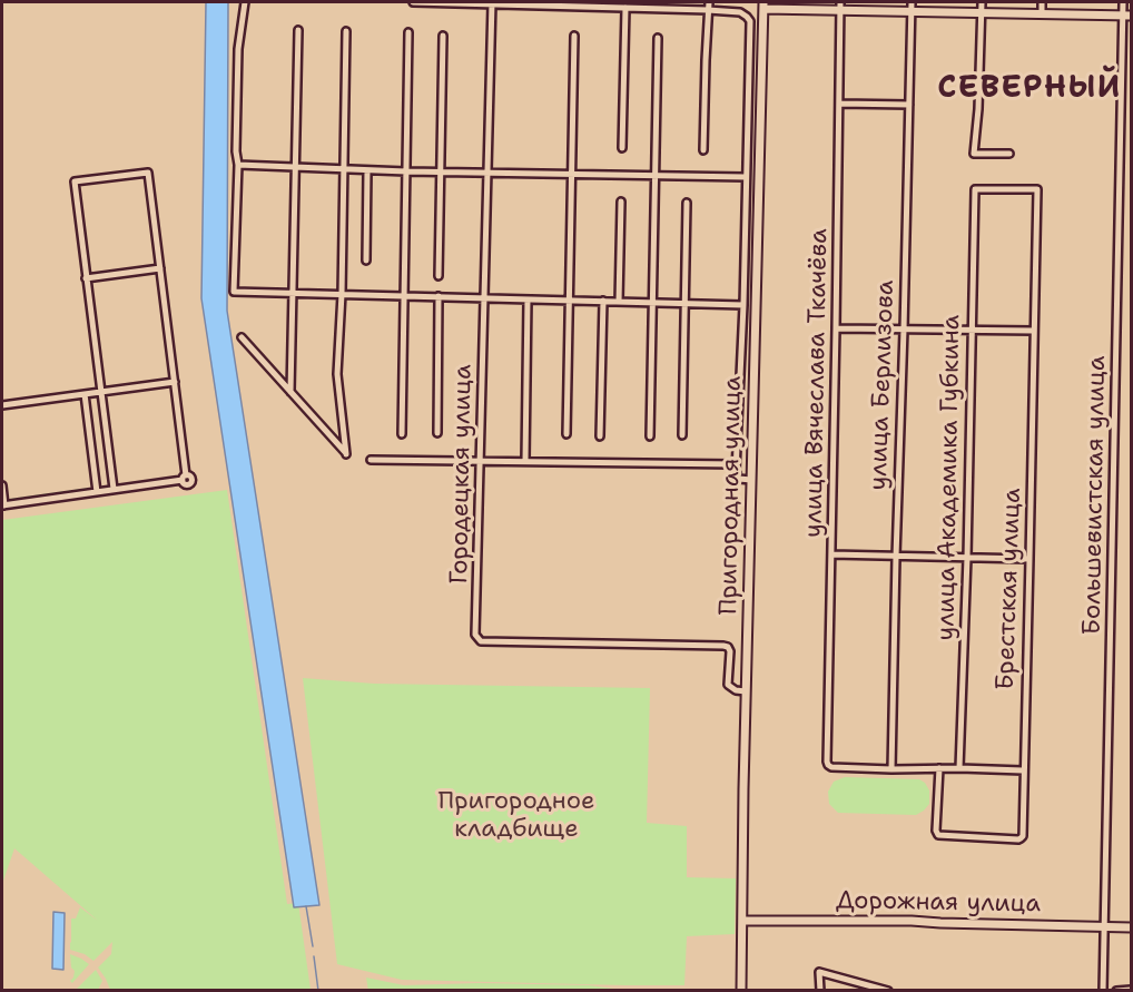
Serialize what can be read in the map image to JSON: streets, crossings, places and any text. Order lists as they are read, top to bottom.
{
  "streets": {
    "street": [
      "улица Вячеслава Ткачёва",
      "улица Берлизова",
      "Городецкая улица",
      "улица Академика Губкина",
      "Пригородная улица",
      "Большевистская улица",
      "Брестская улица",
      "Дорожная улица"
    ]
  },
  "crossings": [
    ["улица Вячеслава Ткачёва", "улица Берлизова"],
    ["Городецкая улица", "Пригородная улица"],
    ["улица Академика Губкина", "Брестская улица"],
    ["Пригородная улица", "Дорожная улица"],
    ["Большевистская улица", "Дорожная улица"]
  ],
  "districts": ["СЕВЕРНЫЙ"],
  "parks": ["Пригородное кладбище"]
}
